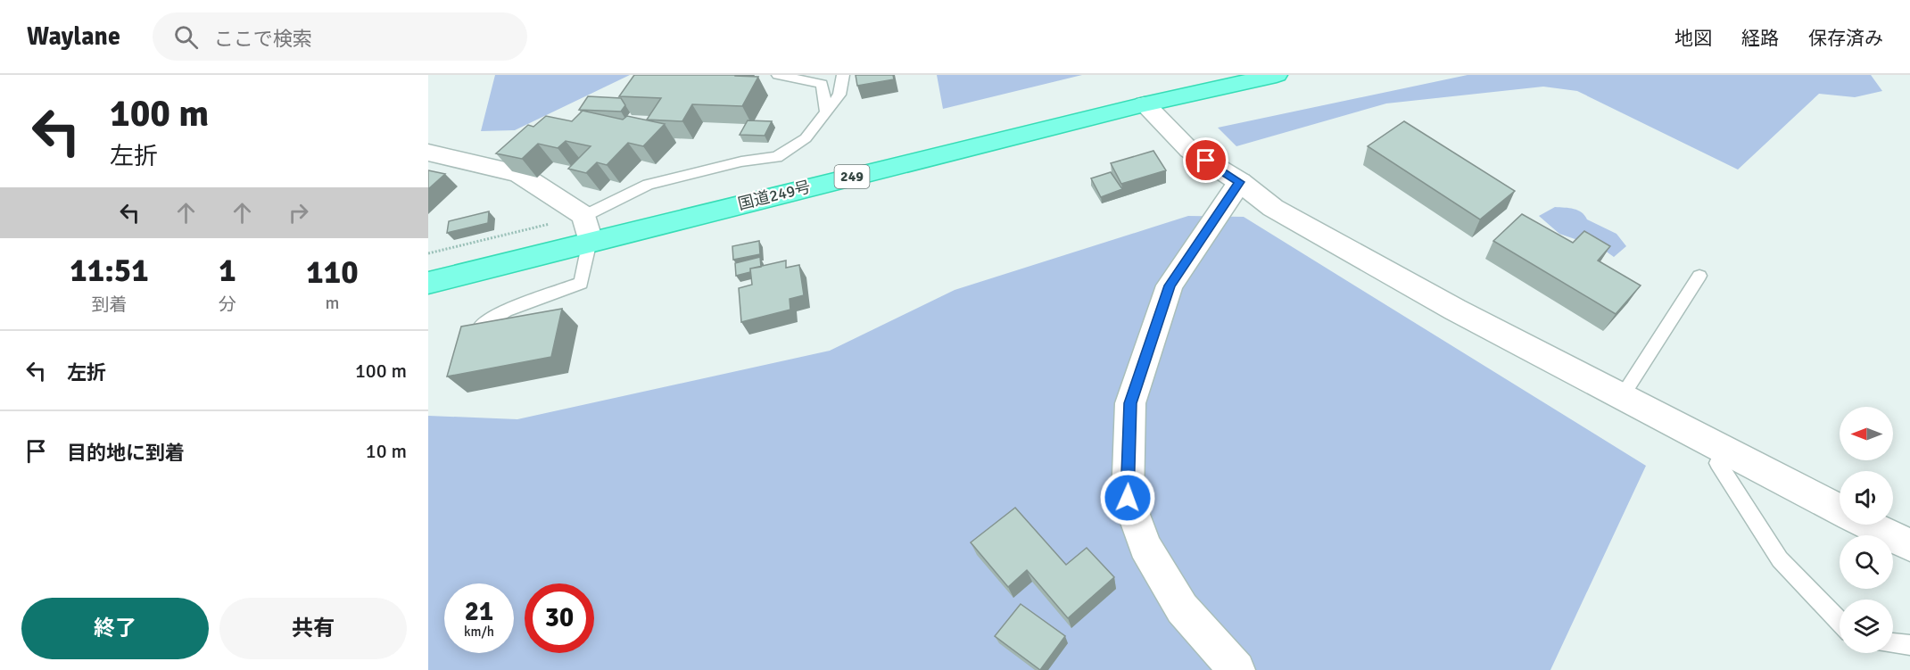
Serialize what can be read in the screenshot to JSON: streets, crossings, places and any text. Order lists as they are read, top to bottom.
{
  "streets": {
    "highway": ["249", "国道249号"]
  },
  "north": "left",
  "page": {
    "header": "Waylane",
    "search": "ここで検索",
    "nav": ["地図", "経路", "保存済み"],
    "turn": ["100 m", "左折"],
    "eta": [
      "11:51",
      "到着",
      "1",
      "分",
      "110",
      "m"
    ],
    "list": [
      {
        "name": "左折",
        "value": "100 m"
      },
      {
        "name": "目的地に到着",
        "value": "10 m"
      }
    ],
    "speed": "21 km/h",
    "limit": "30",
    "buttons": ["終了", "共有"]
  }
}
